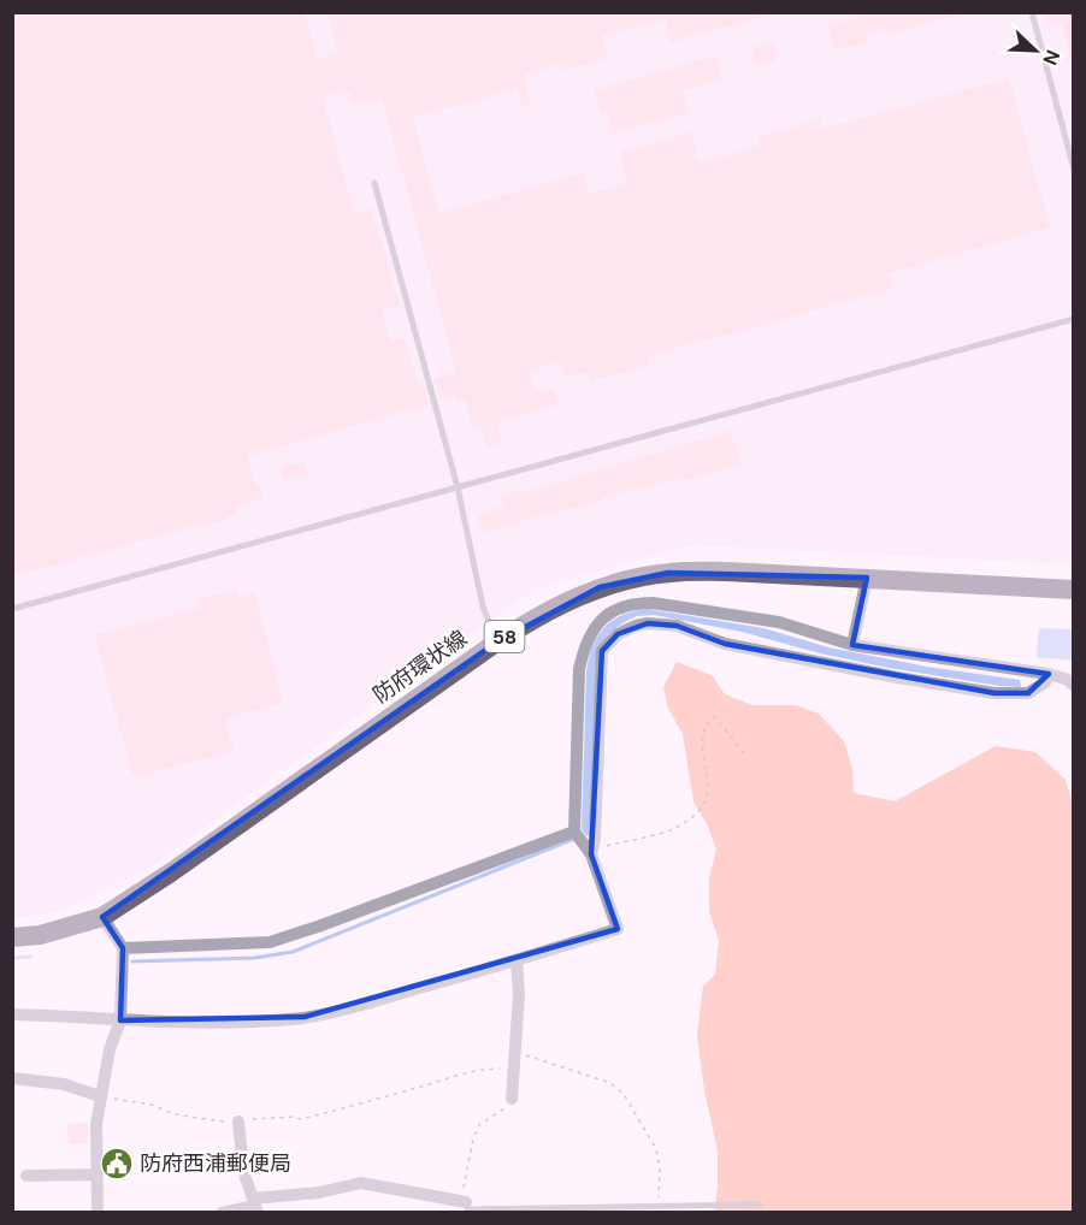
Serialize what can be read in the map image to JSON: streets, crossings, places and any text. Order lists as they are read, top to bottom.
{
  "streets": {
    "main road": ["58", "防府環状線"]
  },
  "places": {
    "public building": ["防府西浦郵便局"]
  },
  "north": "bottom right"
}
